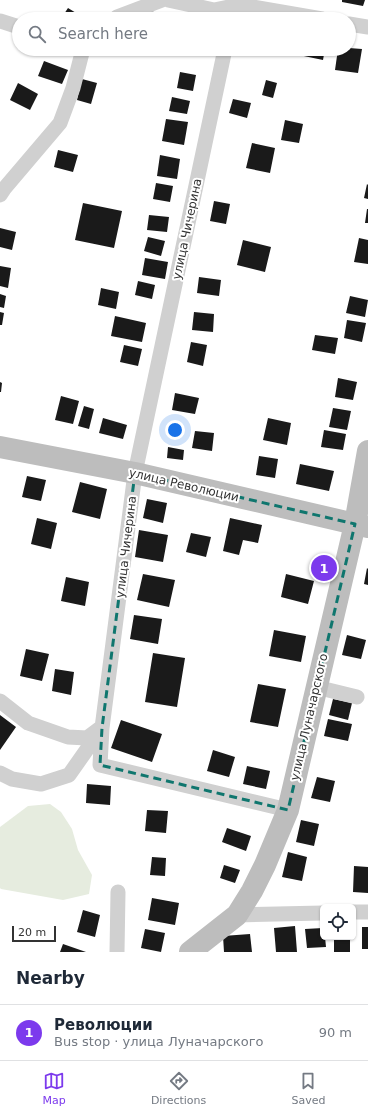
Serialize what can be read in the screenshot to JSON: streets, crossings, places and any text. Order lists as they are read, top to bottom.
{
  "streets": {
    "main road": ["улица Революции", "улица Луначарского"],
    "street": ["улица Чичерина"]
  },
  "crossings": [
    ["улица Чичерина", "улица Революции"],
    ["улица Чичерина", "улица Луначарского"],
    ["улица Революции", "улица Луначарского"]
  ],
  "scale_bar": "20 m",
  "page": {
    "search": "Search here",
    "pins": "1",
    "scale": "20 m",
    "heading": "Nearby",
    "list": [
      {
        "mark": "1",
        "name": "Революции",
        "note": "Bus stop · улица Луначарского",
        "value": "90 m"
      }
    ],
    "nav": ["Map", "Directions", "Saved"]
  }
}
